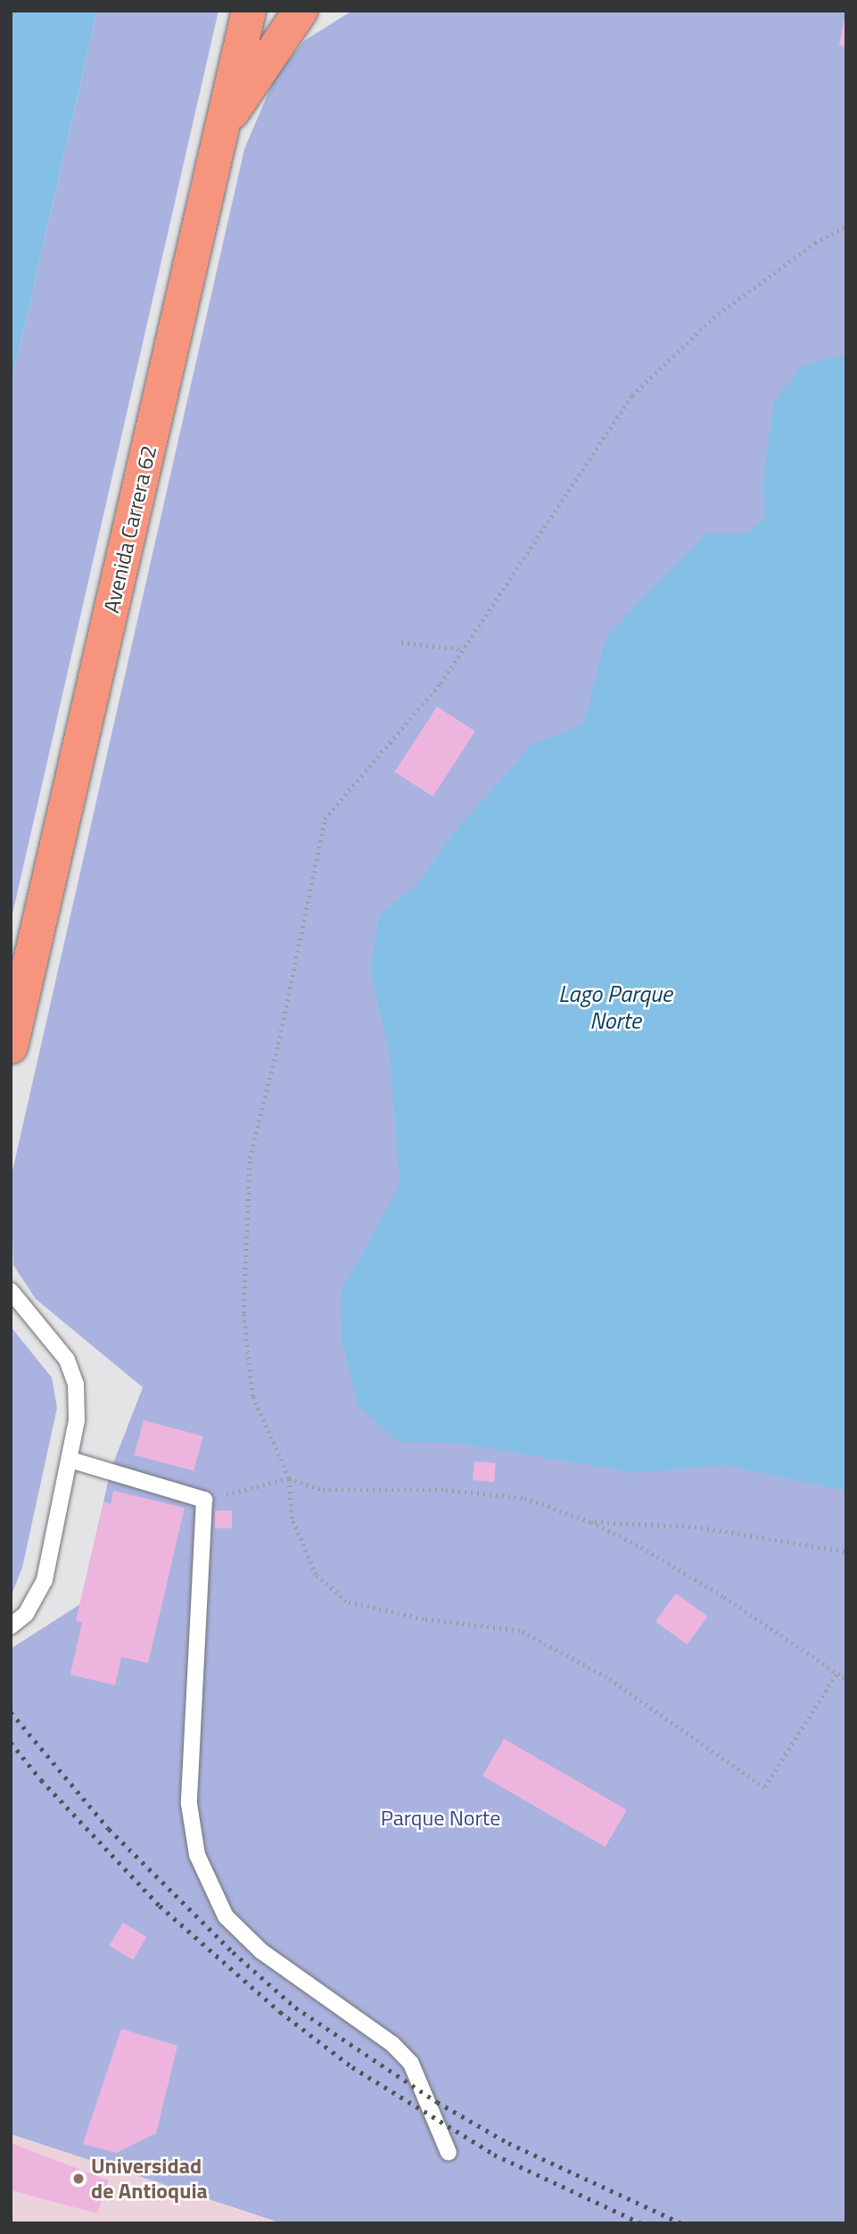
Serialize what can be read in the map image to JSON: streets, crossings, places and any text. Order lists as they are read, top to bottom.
{
  "streets": {
    "highway": ["Avenida Carrera 62"]
  },
  "water": ["Lago Parque Norte"],
  "parks": ["Parque Norte"],
  "places": ["Universidad de Antioquia"]
}
